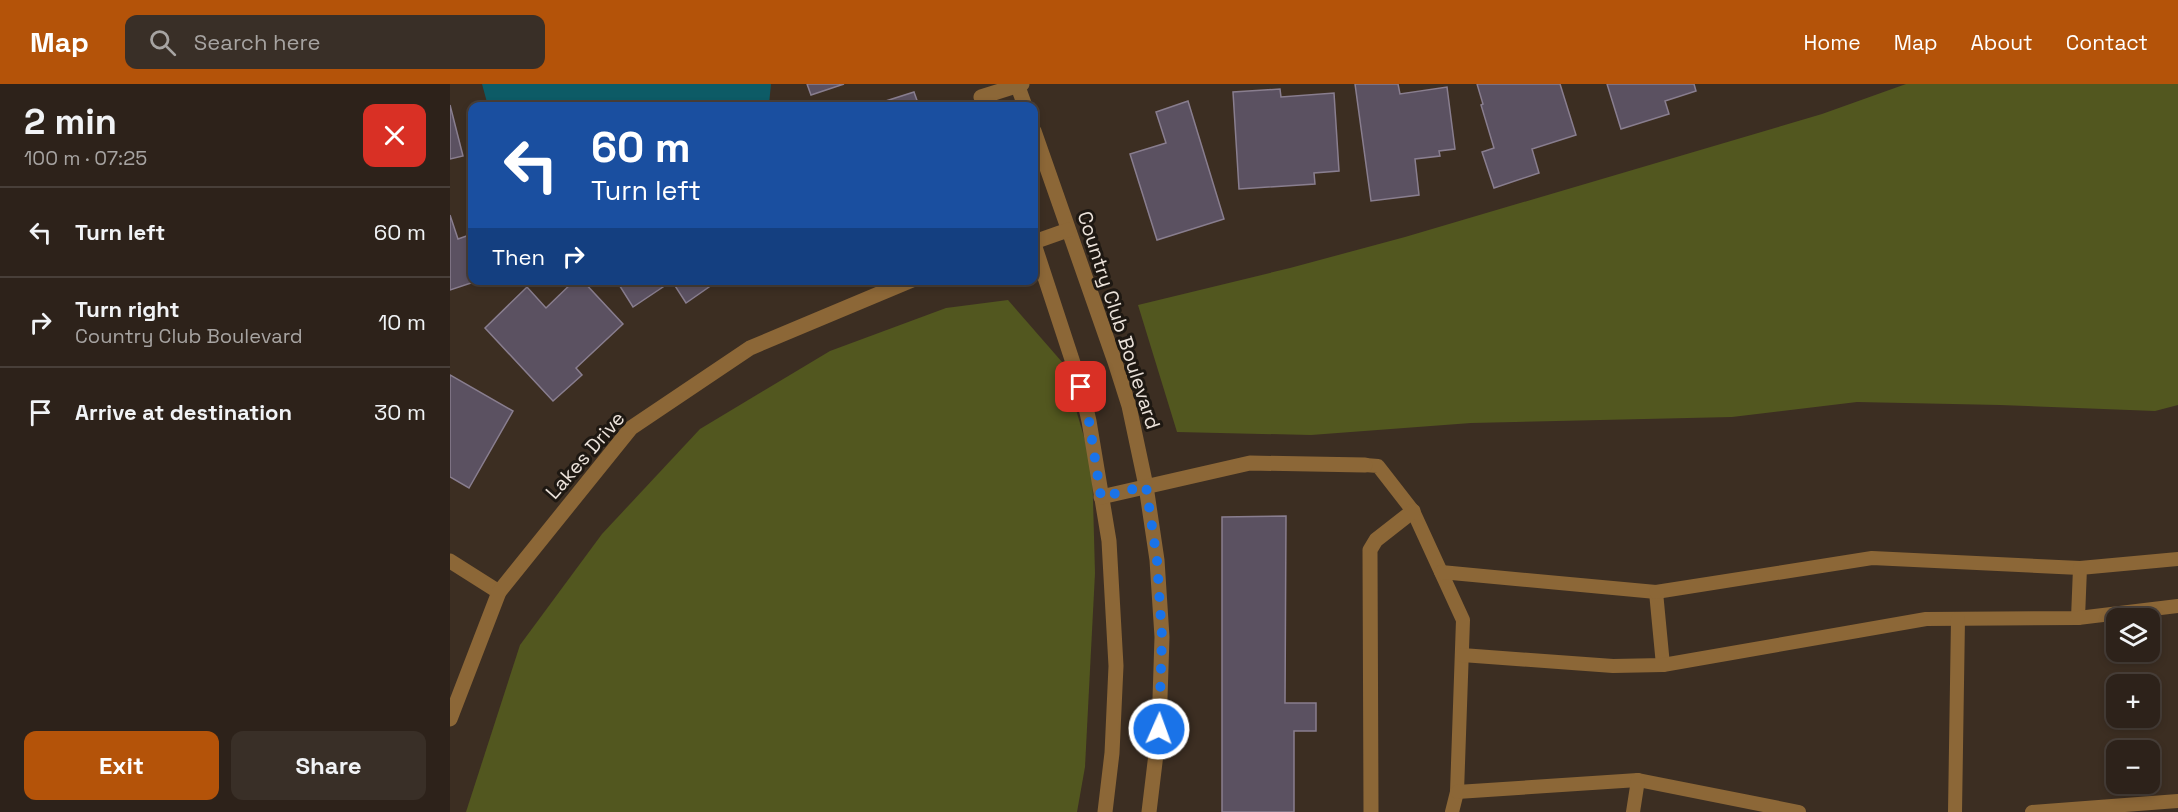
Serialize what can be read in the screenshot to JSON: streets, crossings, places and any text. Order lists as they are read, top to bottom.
{
  "streets": {
    "street": ["Country Club Boulevard", "Lakes Drive"]
  },
  "page": {
    "header": "Map",
    "search": "Search here",
    "nav": [
      "Home",
      "Map",
      "About",
      "Contact"
    ],
    "heading": ["2 min", "100 m · 07:25"],
    "turn": ["60 m", "Turn left"],
    "list": [
      {
        "name": "Turn left",
        "value": "60 m"
      },
      {
        "name": "Turn right",
        "note": "Country Club Boulevard",
        "value": "10 m"
      },
      {
        "name": "Arrive at destination",
        "value": "30 m"
      }
    ],
    "then": "Then",
    "map_buttons": ["+", "−"],
    "buttons": ["Exit", "Share"]
  }
}
